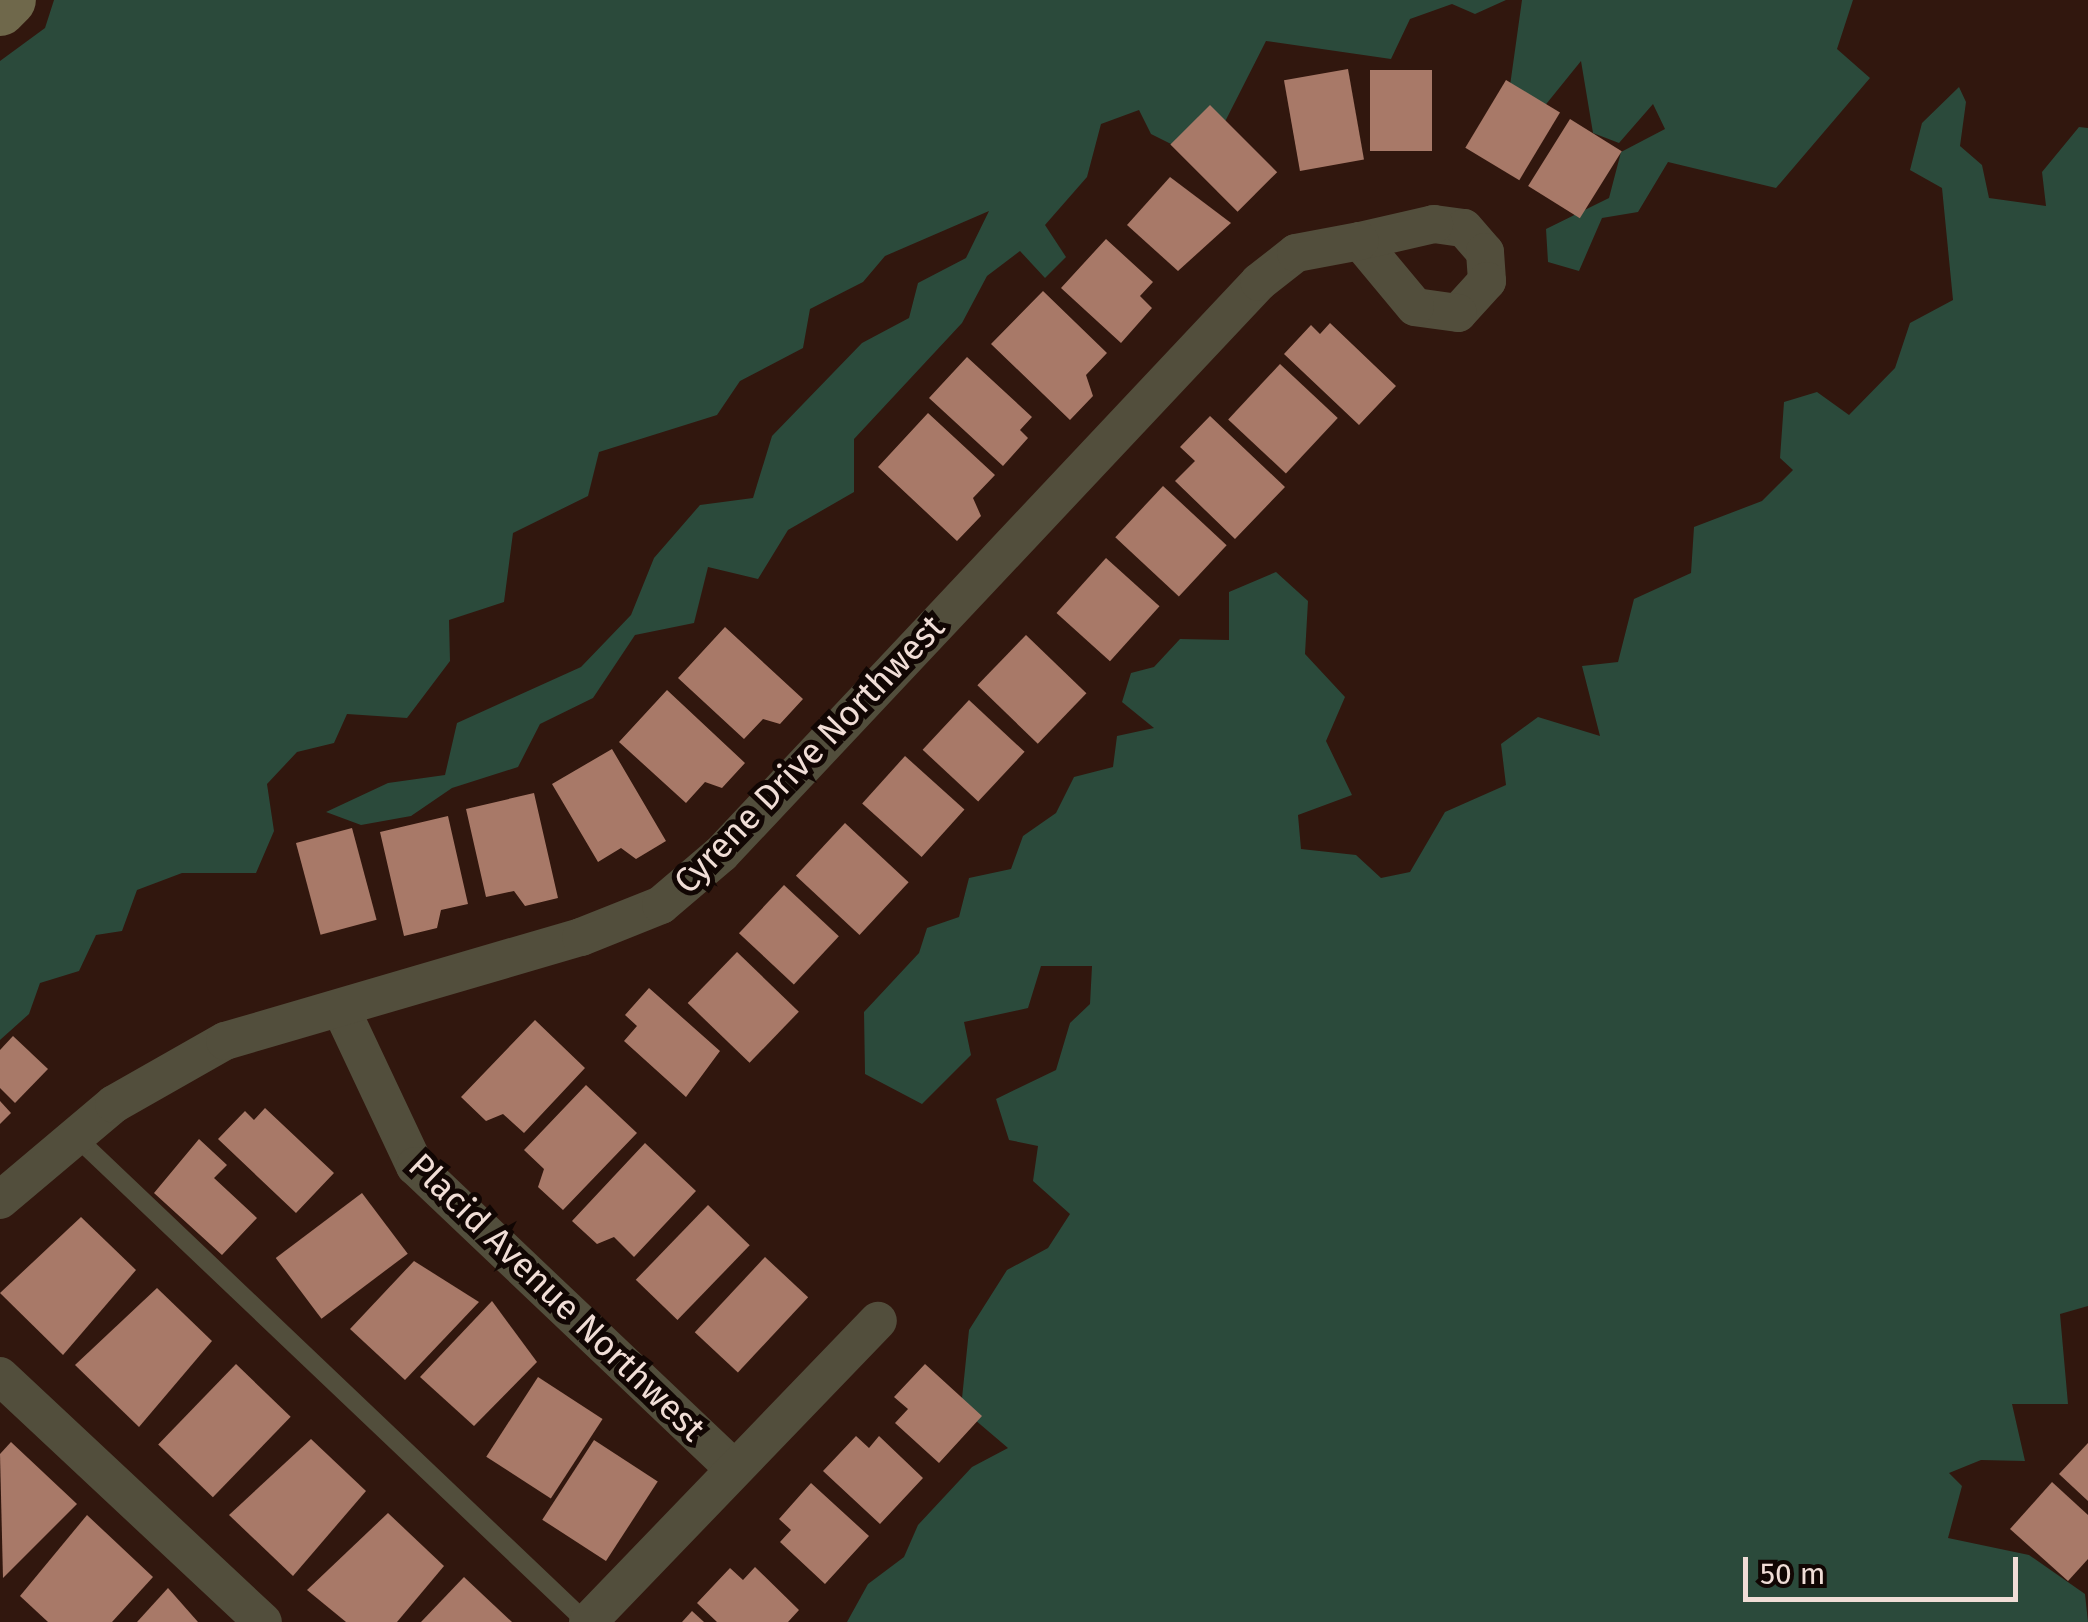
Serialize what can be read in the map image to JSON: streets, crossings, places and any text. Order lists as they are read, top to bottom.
{
  "streets": {
    "street": ["Cyrene Drive Northwest", "Placid Avenue Northwest"]
  },
  "crossings": [
    ["Cyrene Drive Northwest", "Placid Avenue Northwest"]
  ],
  "scale_bar": "50 m"
}
